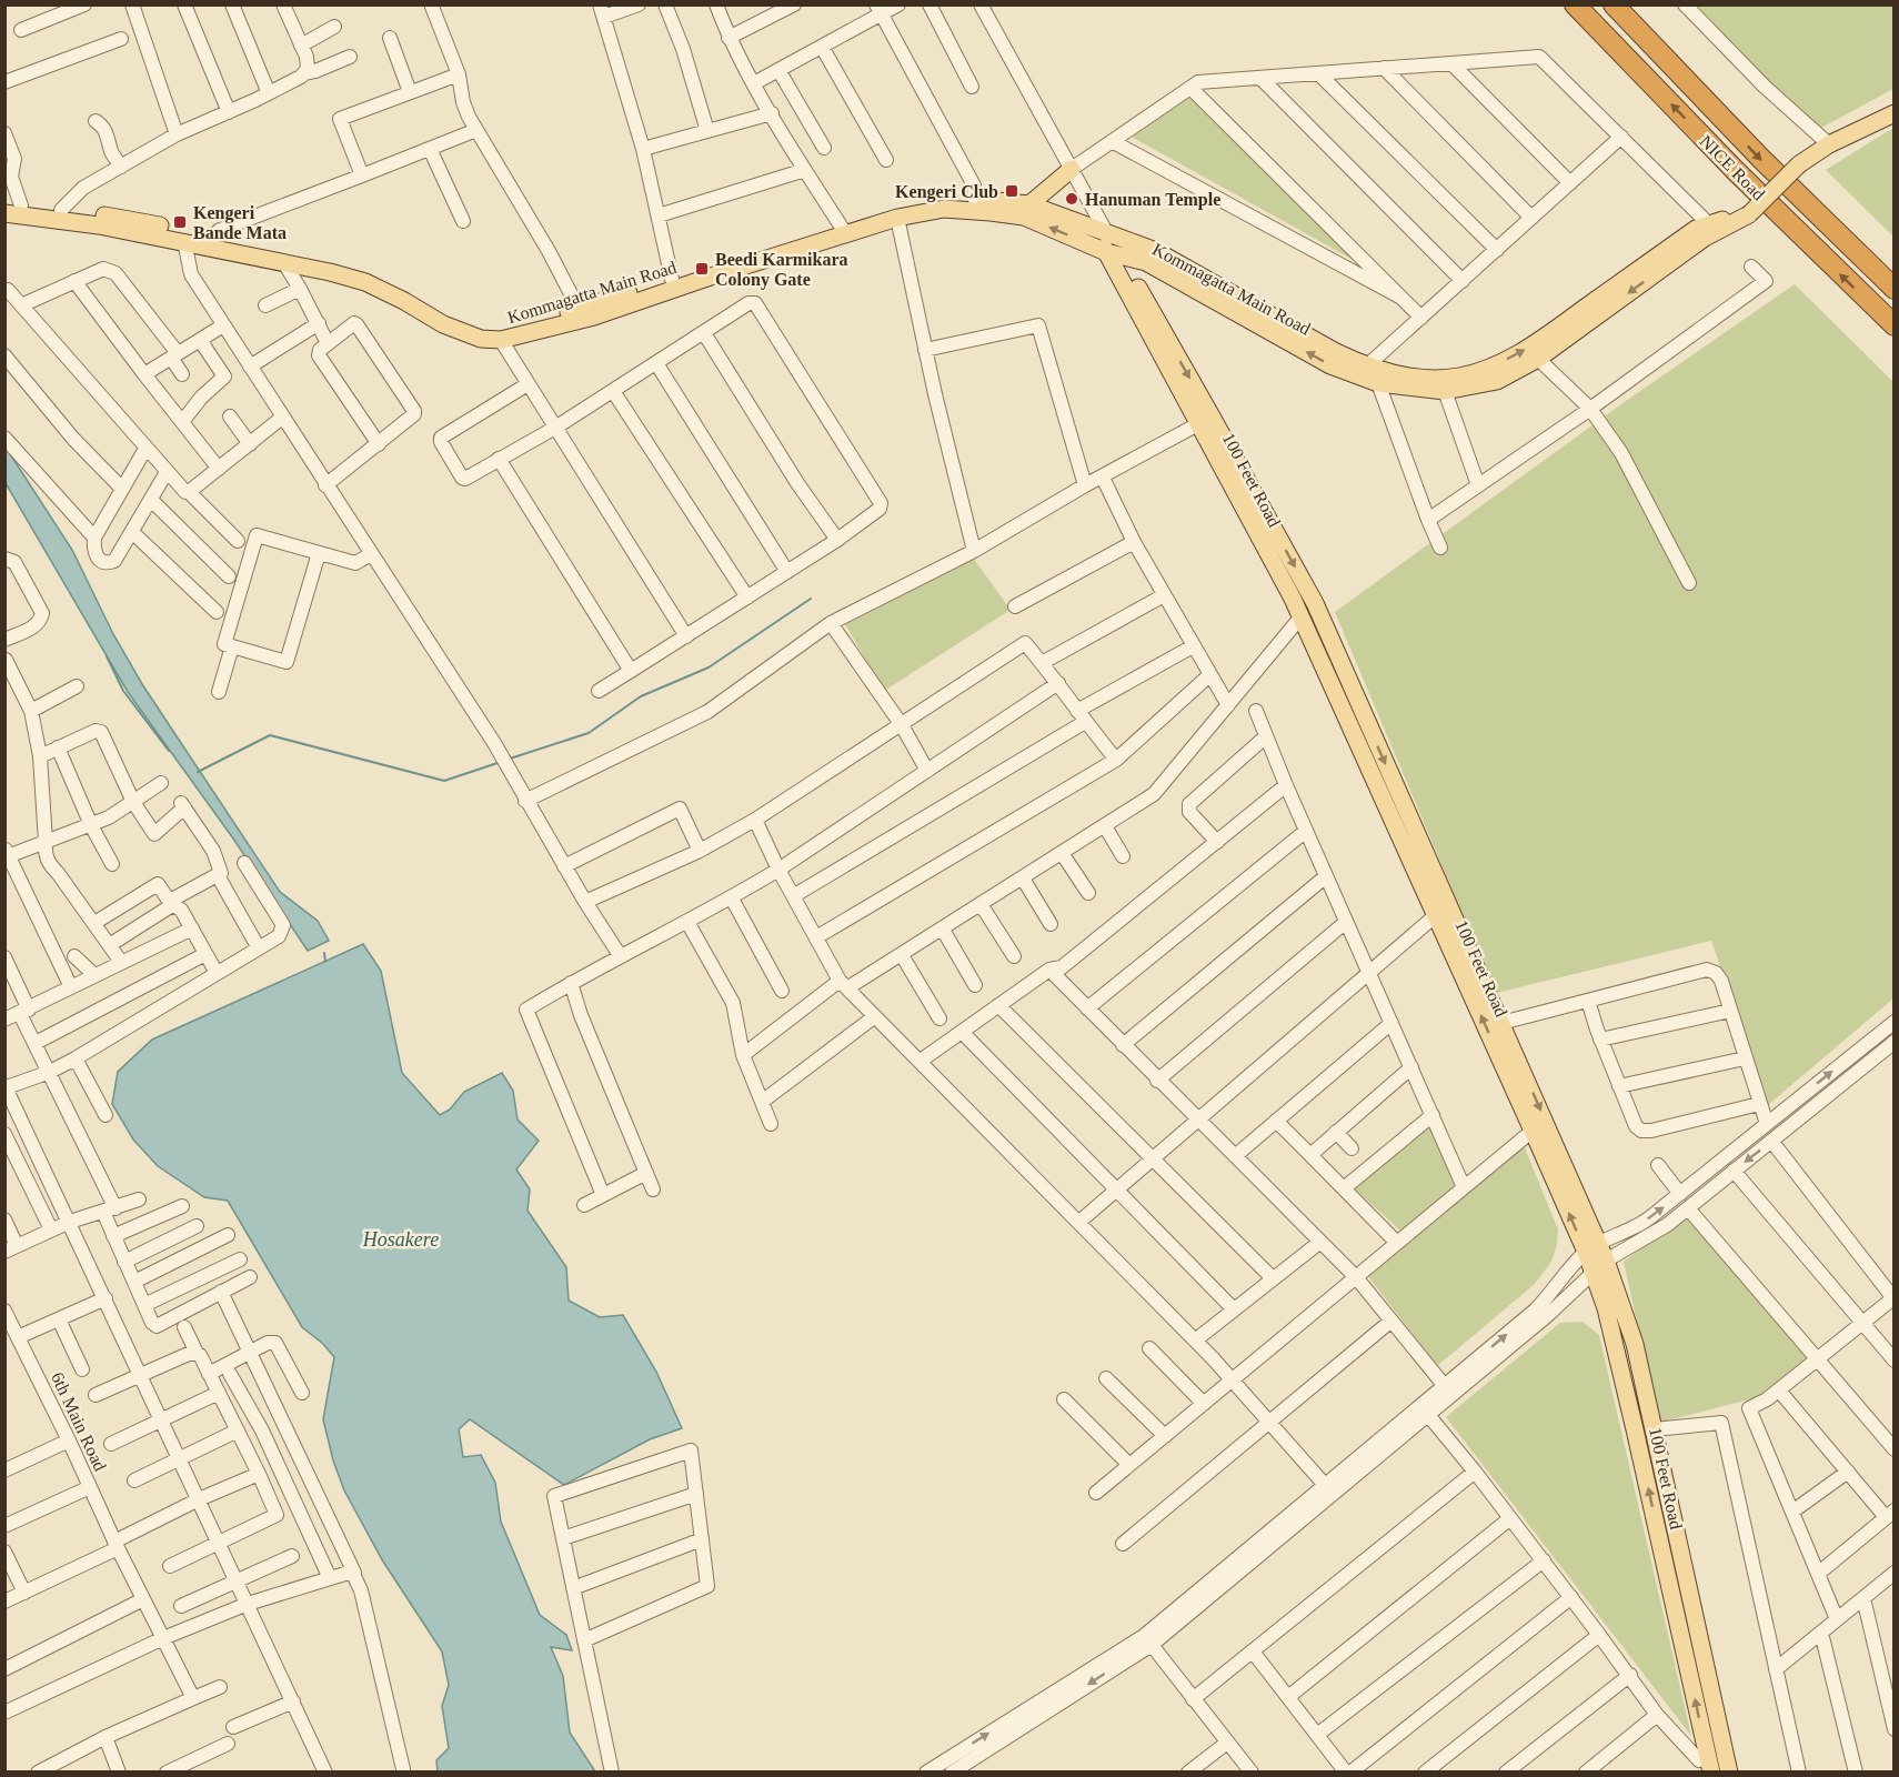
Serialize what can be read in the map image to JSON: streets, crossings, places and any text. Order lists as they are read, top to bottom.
{
  "streets": {
    "highway": ["NICE Road"],
    "main road": ["Kommagatta Main Road", "100 Feet Road"],
    "street": ["6th Main Road"]
  },
  "crossings": [
    ["Kommagatta Main Road", "100 Feet Road"]
  ],
  "water": ["Hosakere"],
  "places": {
    "transit": ["Kengeri Club", "Kengeri Bande Mata", "Beedi Karmikara Colony Gate"],
    "other": ["Hanuman Temple"]
  }
}
